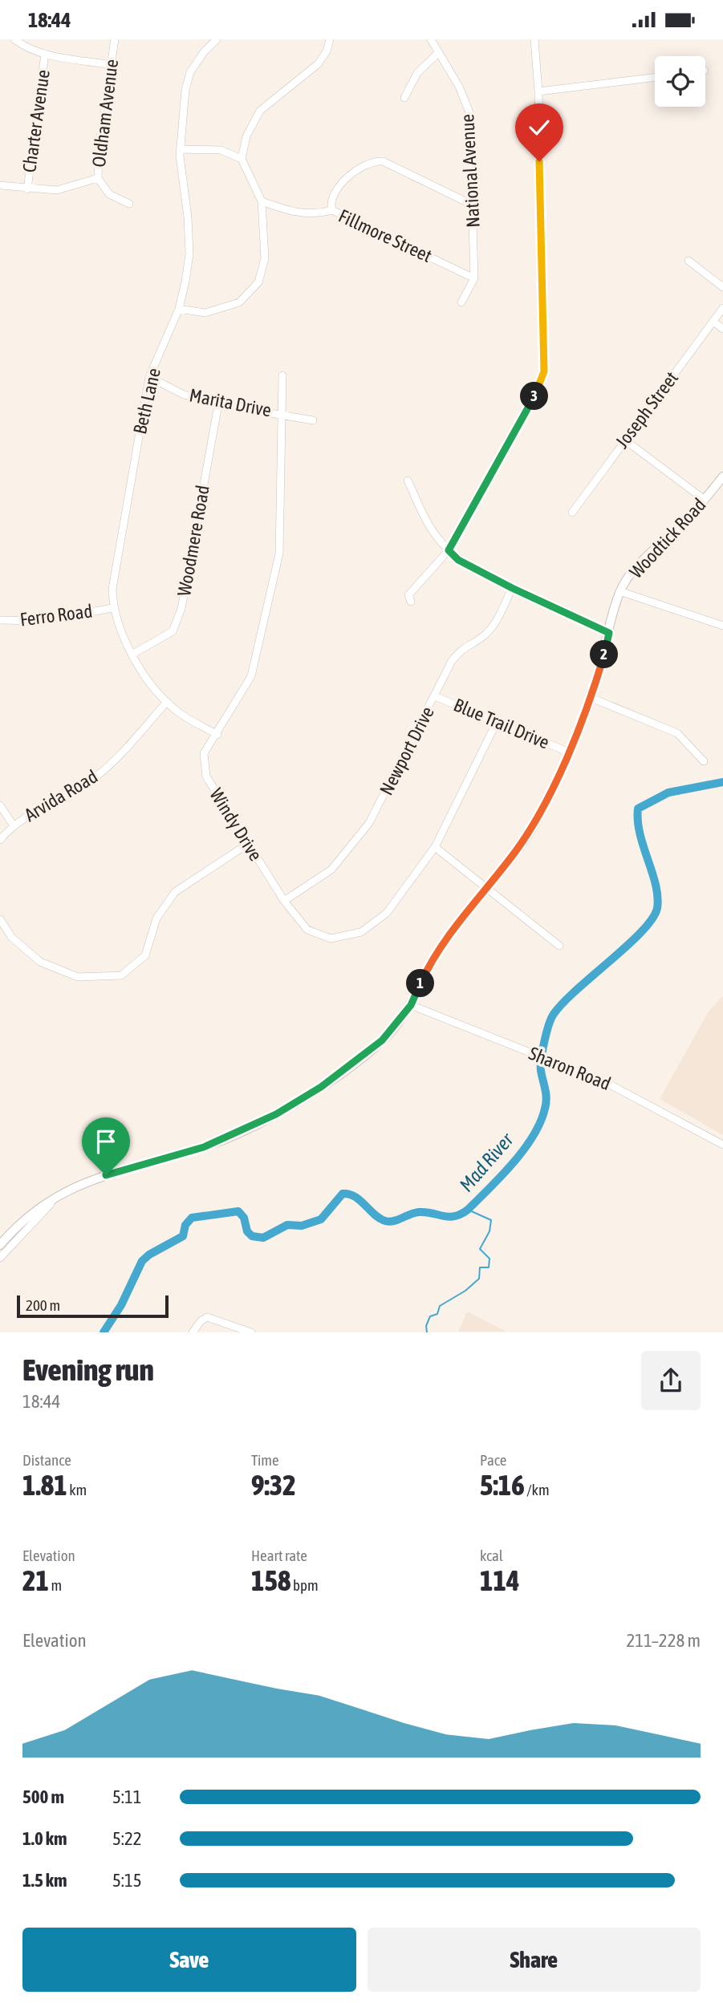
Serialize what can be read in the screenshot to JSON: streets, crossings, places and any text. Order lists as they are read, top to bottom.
{
  "streets": {
    "main road": ["Woodtick Road"],
    "street": [
      "Oldham Avenue",
      "Charter Avenue",
      "National Avenue",
      "Fillmore Street",
      "Beth Lane",
      "Marita Drive",
      "Joseph Street",
      "Woodmere Road",
      "Ferro Road",
      "Blue Trail Drive",
      "Newport Drive",
      "Arvida Road",
      "Windy Drive",
      "Sharon Road"
    ]
  },
  "crossings": [
    ["National Avenue", "Fillmore Street"],
    ["Beth Lane", "Marita Drive"],
    ["Beth Lane", "Woodmere Road"],
    ["Beth Lane", "Ferro Road"],
    ["Beth Lane", "Arvida Road"],
    ["Beth Lane", "Windy Drive"],
    ["Marita Drive", "Woodmere Road"],
    ["Marita Drive", "Windy Drive"],
    ["Woodtick Road", "Blue Trail Drive"],
    ["Woodtick Road", "Sharon Road"],
    ["Blue Trail Drive", "Newport Drive"],
    ["Blue Trail Drive", "Windy Drive"],
    ["Newport Drive", "Windy Drive"]
  ],
  "water": ["Mad River"],
  "scale_bar": "200 m",
  "page": {
    "status": "18:44",
    "pins": ["3", "2", "1"],
    "scale": "200 m",
    "heading": ["Evening run", "18:44"],
    "stats": [
      ["Distance", "1.81 km"],
      ["Time", "9:32"],
      ["Pace", "5:16 /km"],
      ["Elevation", "21 m"],
      ["Heart rate", "158 bpm"],
      ["kcal", "114"]
    ],
    "chart": ["Elevation", "211–228 m"],
    "list": [
      {
        "name": "500 m",
        "note": "5:11"
      },
      {
        "name": "1.0 km",
        "note": "5:22"
      },
      {
        "name": "1.5 km",
        "note": "5:15"
      }
    ],
    "buttons": ["Save", "Share"]
  }
}
